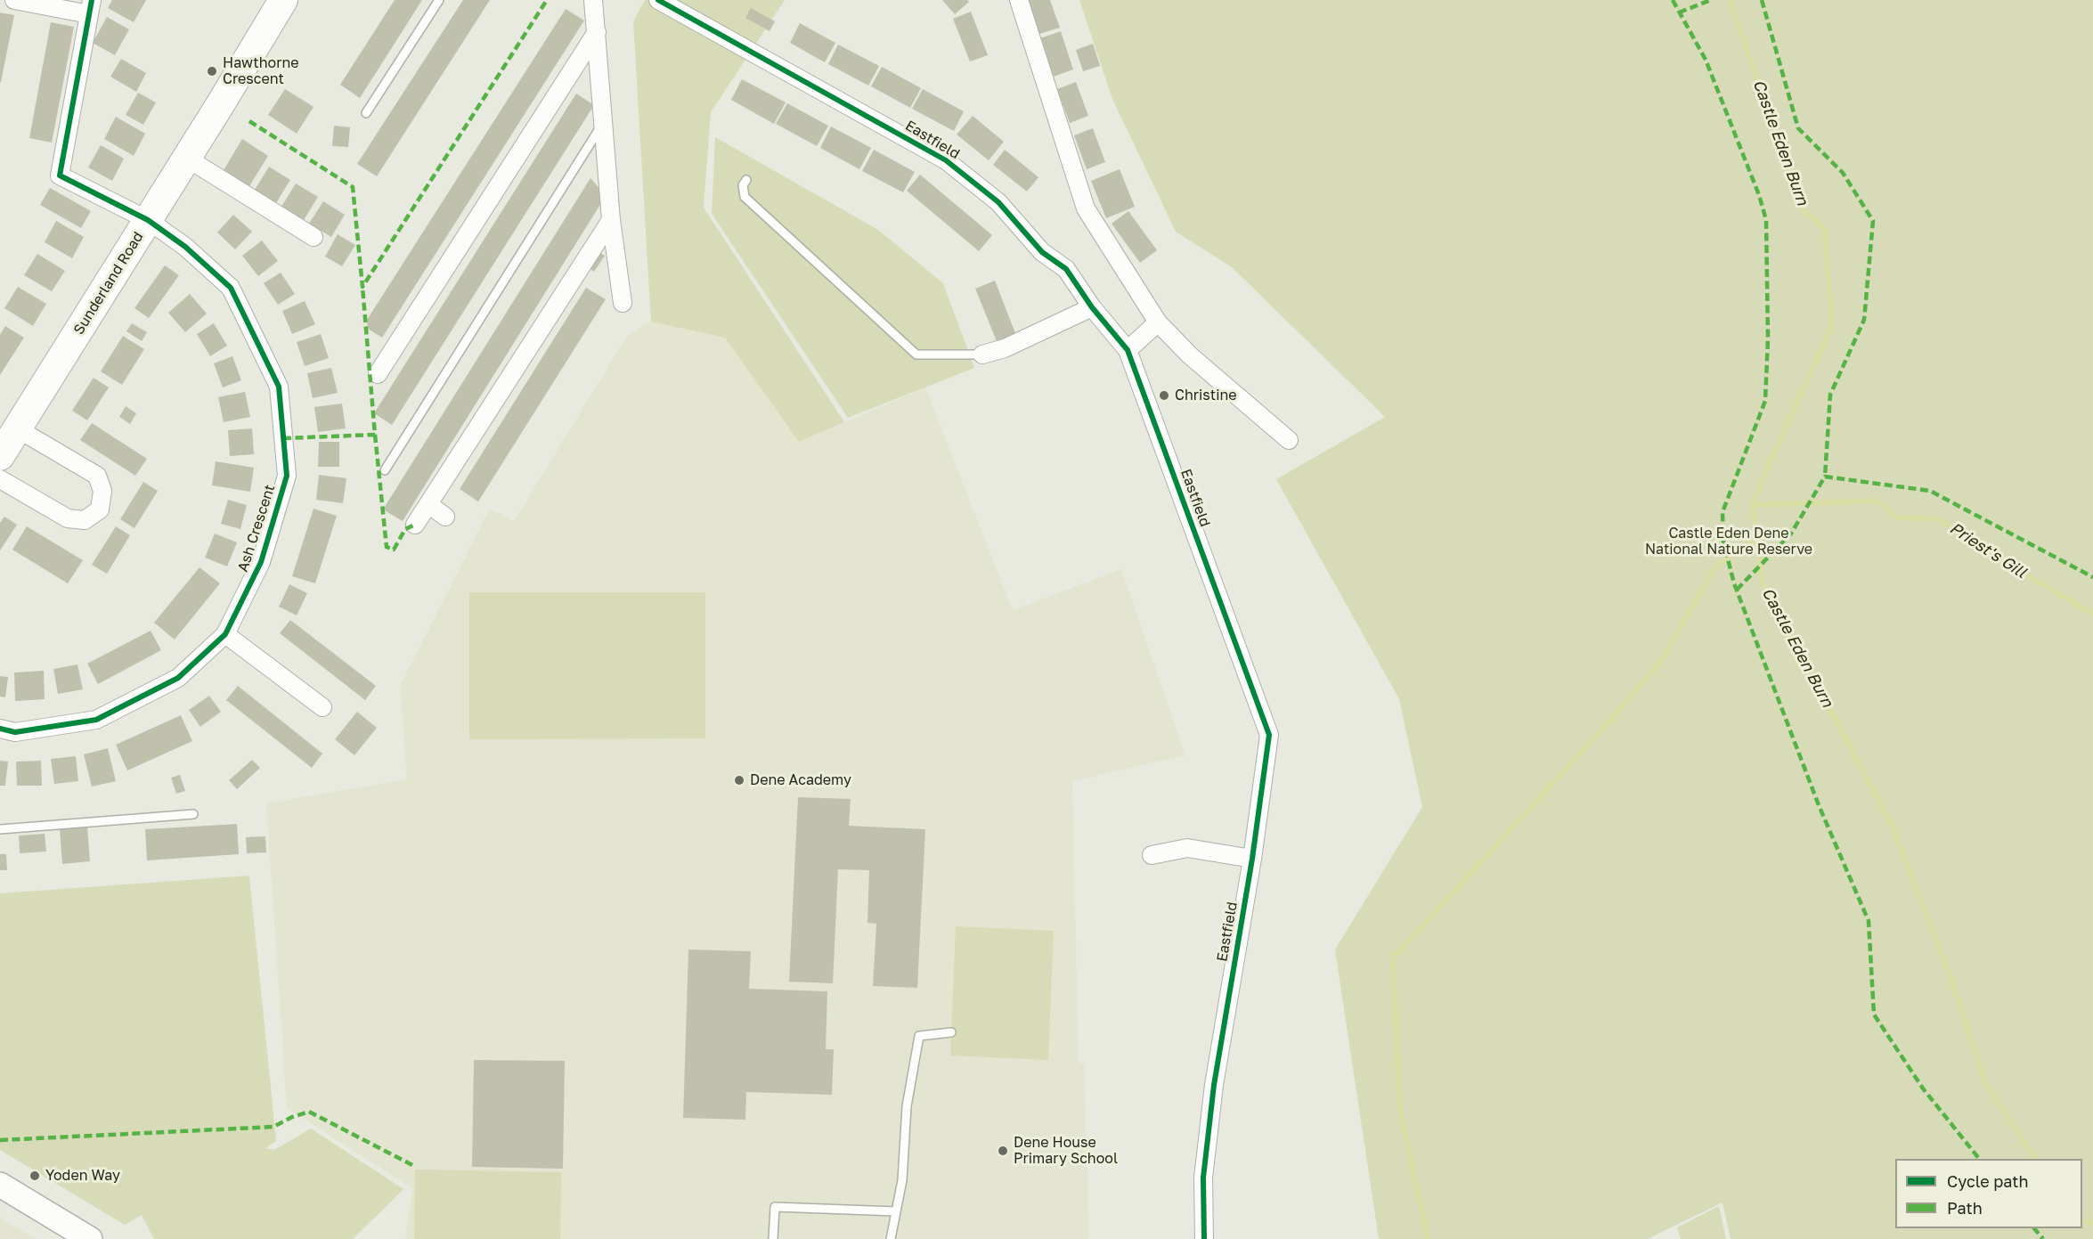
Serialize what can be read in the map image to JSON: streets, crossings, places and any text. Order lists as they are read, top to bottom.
{
  "streets": {
    "main road": ["Sunderland Road"],
    "street": ["Eastfield", "Ash Crescent"]
  },
  "crossings": [
    ["Sunderland Road", "Ash Crescent"]
  ],
  "water": ["Castle Eden Burn", "Priest's Gill"],
  "parks": ["Castle Eden Dene National Nature Reserve"],
  "places": [
    "Hawthorne Crescent",
    "Christine",
    "Dene Academy",
    "Dene House Primary School",
    "Yoden Way"
  ],
  "legend": ["Cycle path", "Path"]
}
